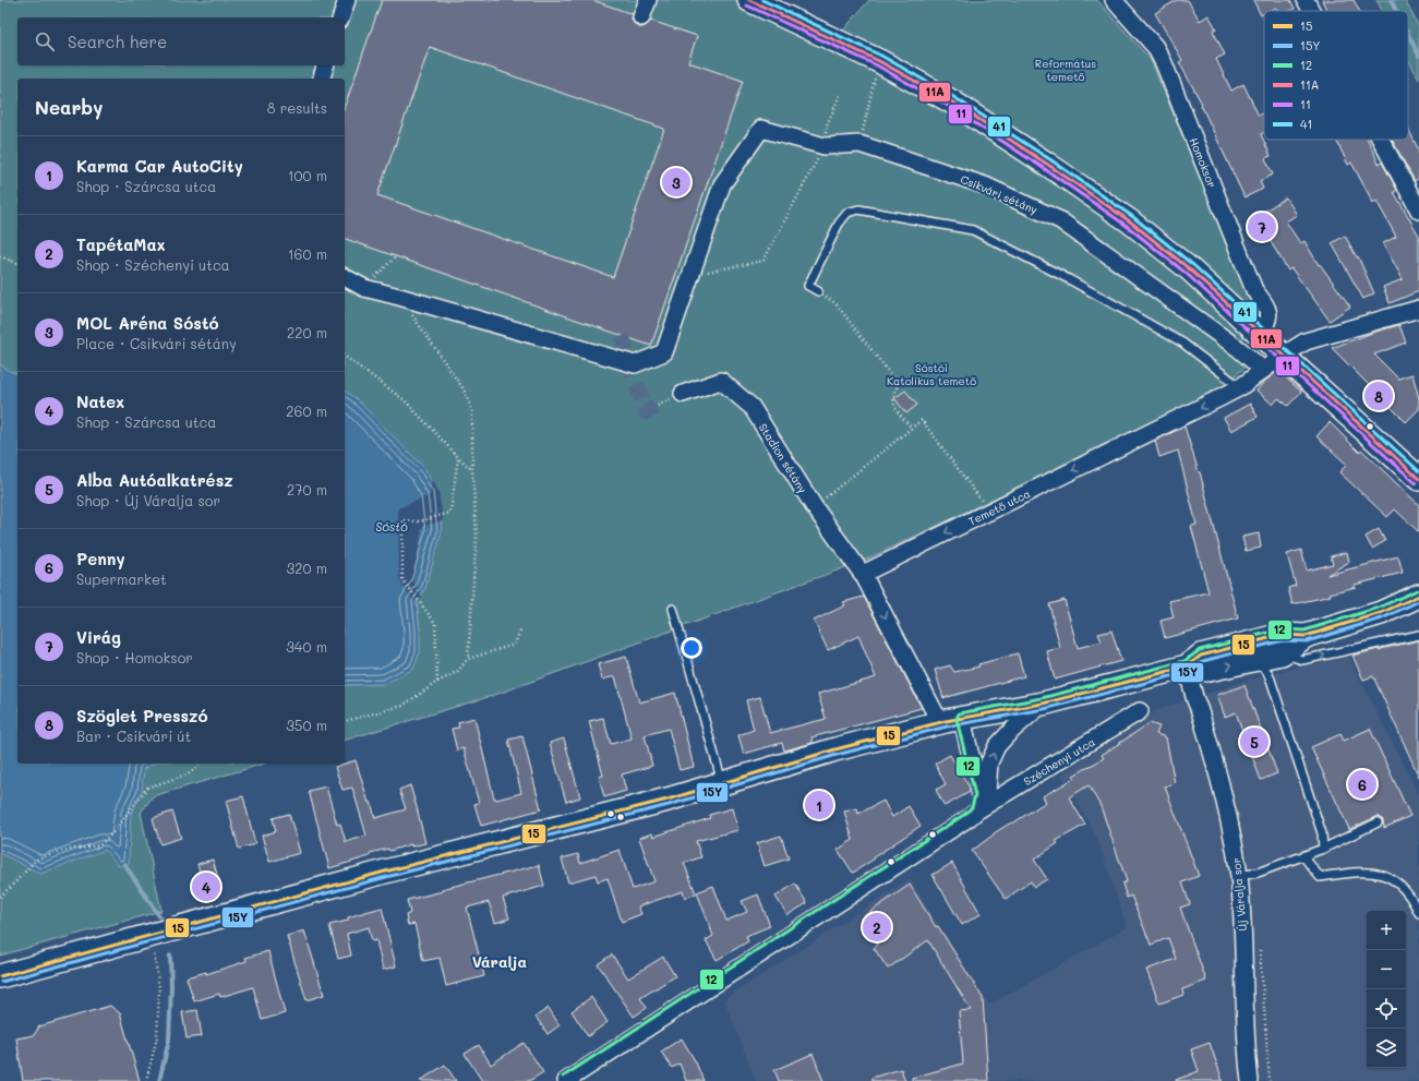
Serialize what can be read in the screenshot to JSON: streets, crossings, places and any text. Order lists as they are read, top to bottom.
{
  "streets": {
    "main road": ["Széchenyi utca"],
    "street": [
      "Homoksor",
      "Csikvári sétány",
      "Stadion sétány",
      "Temető utca",
      "Új Váralja sor"
    ]
  },
  "crossings": [
    ["Csikvári sétány", "Temető utca"],
    ["Stadion sétány", "Temető utca"],
    ["Széchenyi utca", "Új Váralja sor"]
  ],
  "one_way": ["Temető utca"],
  "districts": ["Váralja"],
  "water": ["Sóstó"],
  "parks": ["Református temető", "Sóstói Katolikus temető"],
  "lines": [
    "transit line 11A",
    "transit line 41",
    "transit line 11",
    "transit line 12",
    "transit line 15",
    "transit line 15Y"
  ],
  "legend": [
    "15",
    "15Y",
    "12",
    "11A",
    "11",
    "41"
  ],
  "page": {
    "search": "Search here",
    "heading": ["Nearby", "8 results"],
    "list": [
      {
        "mark": "1",
        "name": "Karma Car AutoCity",
        "note": "Shop · Szárcsa utca",
        "value": "100 m"
      },
      {
        "mark": "2",
        "name": "TapétaMax",
        "note": "Shop · Széchenyi utca",
        "value": "160 m"
      },
      {
        "mark": "3",
        "name": "MOL Aréna Sóstó",
        "note": "Place · Csikvári sétány",
        "value": "220 m"
      },
      {
        "mark": "4",
        "name": "Natex",
        "note": "Shop · Szárcsa utca",
        "value": "260 m"
      },
      {
        "mark": "5",
        "name": "Alba Autóalkatrész",
        "note": "Shop · Új Váralja sor",
        "value": "270 m"
      },
      {
        "mark": "6",
        "name": "Penny",
        "note": "Supermarket",
        "value": "320 m"
      },
      {
        "mark": "7",
        "name": "Virág",
        "note": "Shop · Homoksor",
        "value": "340 m"
      },
      {
        "mark": "8",
        "name": "Szöglet Presszó",
        "note": "Bar · Csikvári út",
        "value": "350 m"
      }
    ],
    "pins": [
      "3",
      "7",
      "8",
      "5",
      "6",
      "1",
      "4",
      "2"
    ],
    "map_buttons": ["+", "−"]
  }
}
